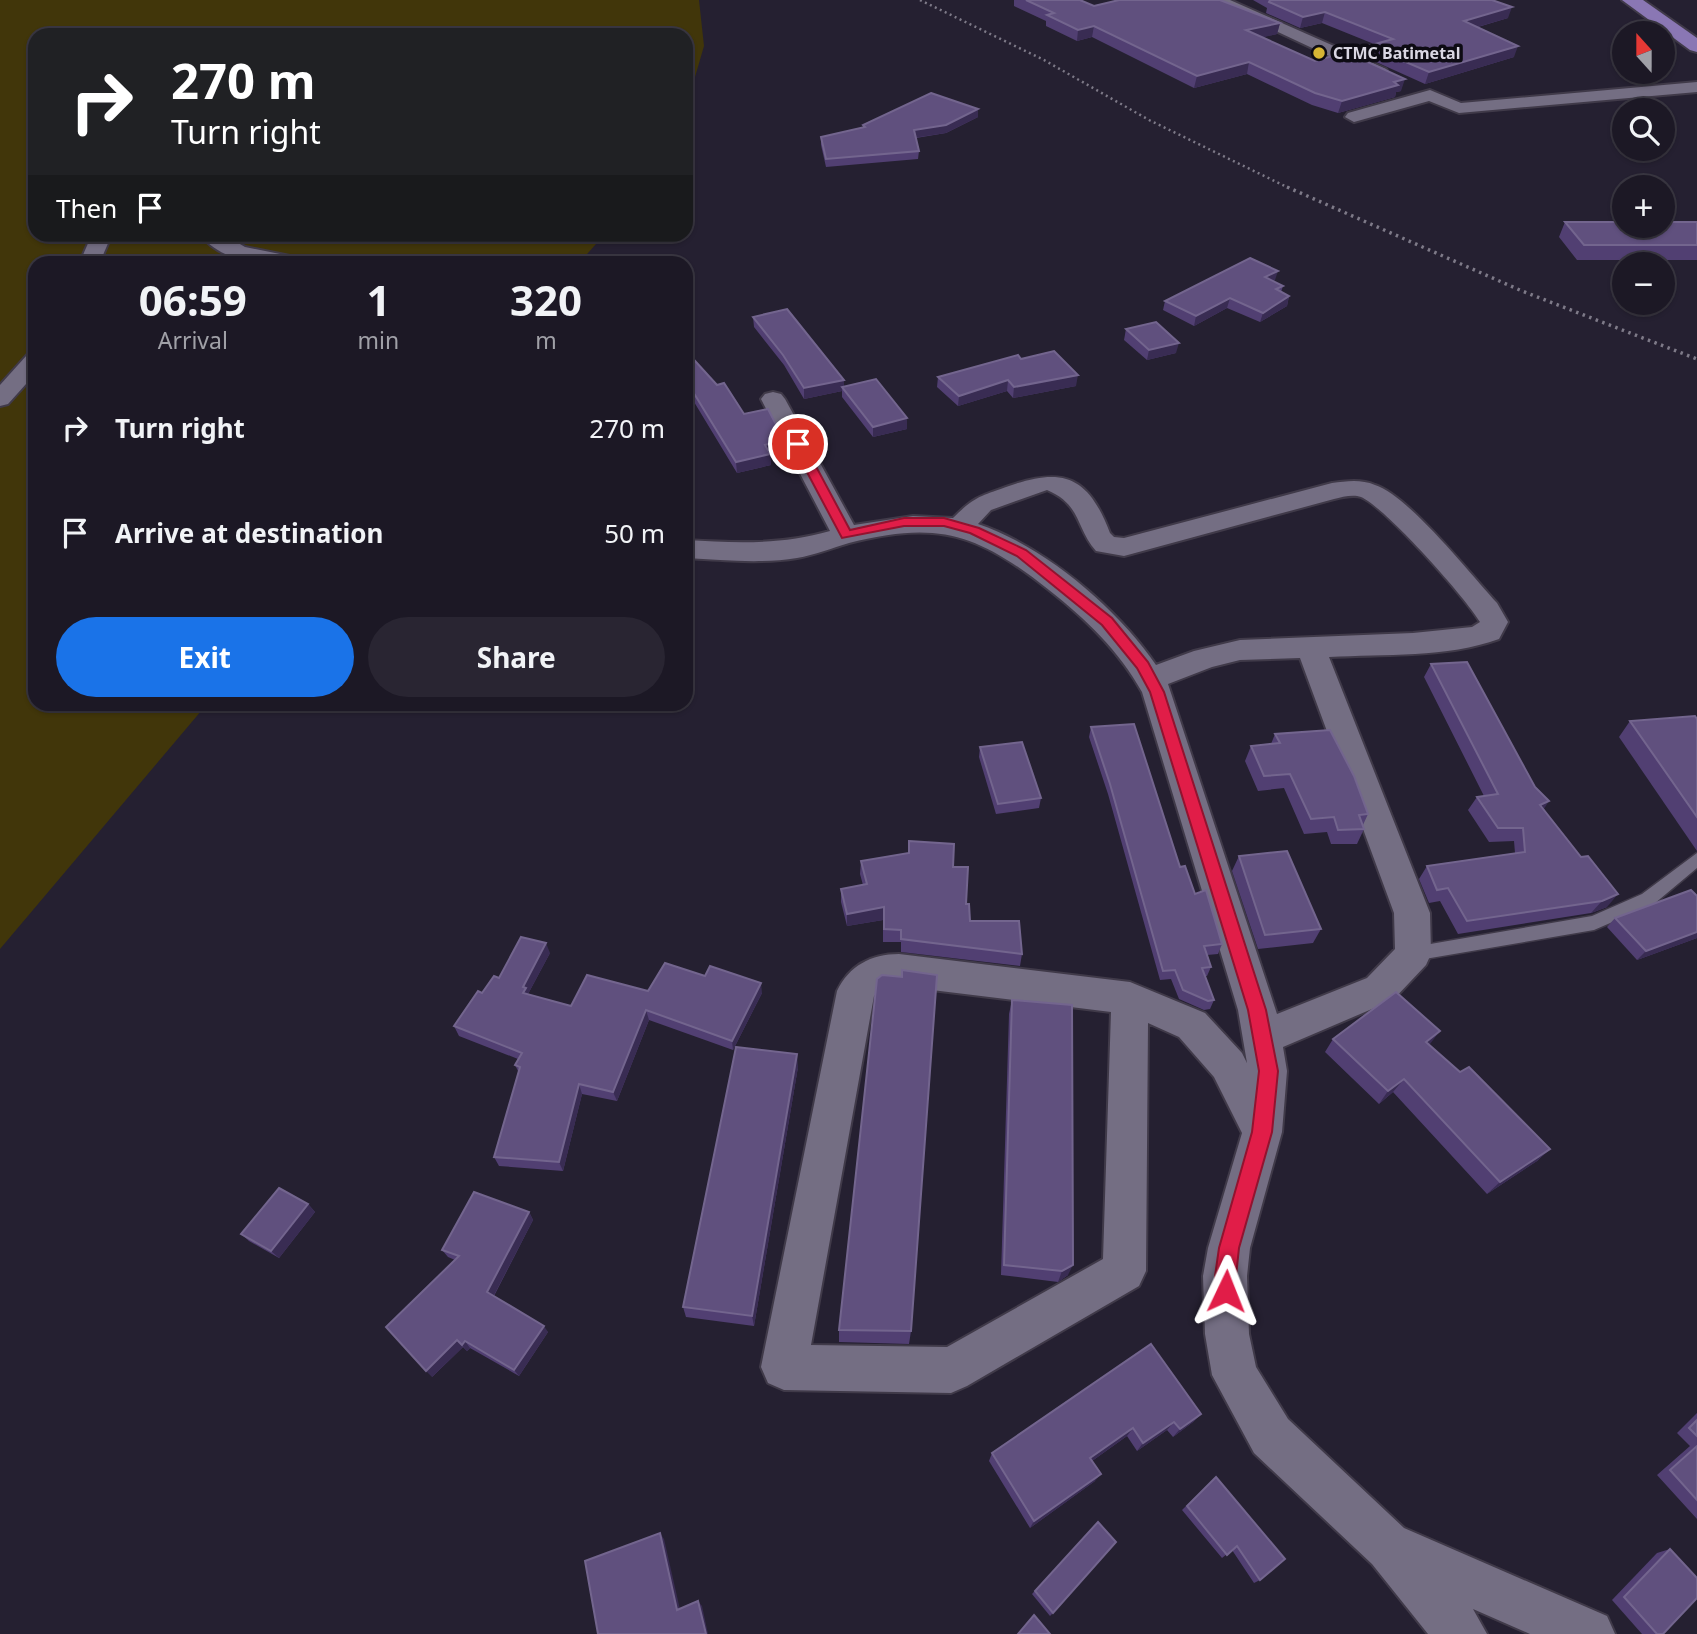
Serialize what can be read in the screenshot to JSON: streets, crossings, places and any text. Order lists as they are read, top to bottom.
{
  "places": ["CTMC Batimetal"],
  "north": "top",
  "page": {
    "map_buttons": ["+", "−"],
    "turn": ["270 m", "Turn right"],
    "then": "Then",
    "eta": [
      "06:59",
      "Arrival",
      "1",
      "min",
      "320",
      "m"
    ],
    "list": [
      {
        "name": "Turn right",
        "value": "270 m"
      },
      {
        "name": "Arrive at destination",
        "value": "50 m"
      }
    ],
    "buttons": ["Exit", "Share"]
  }
}
